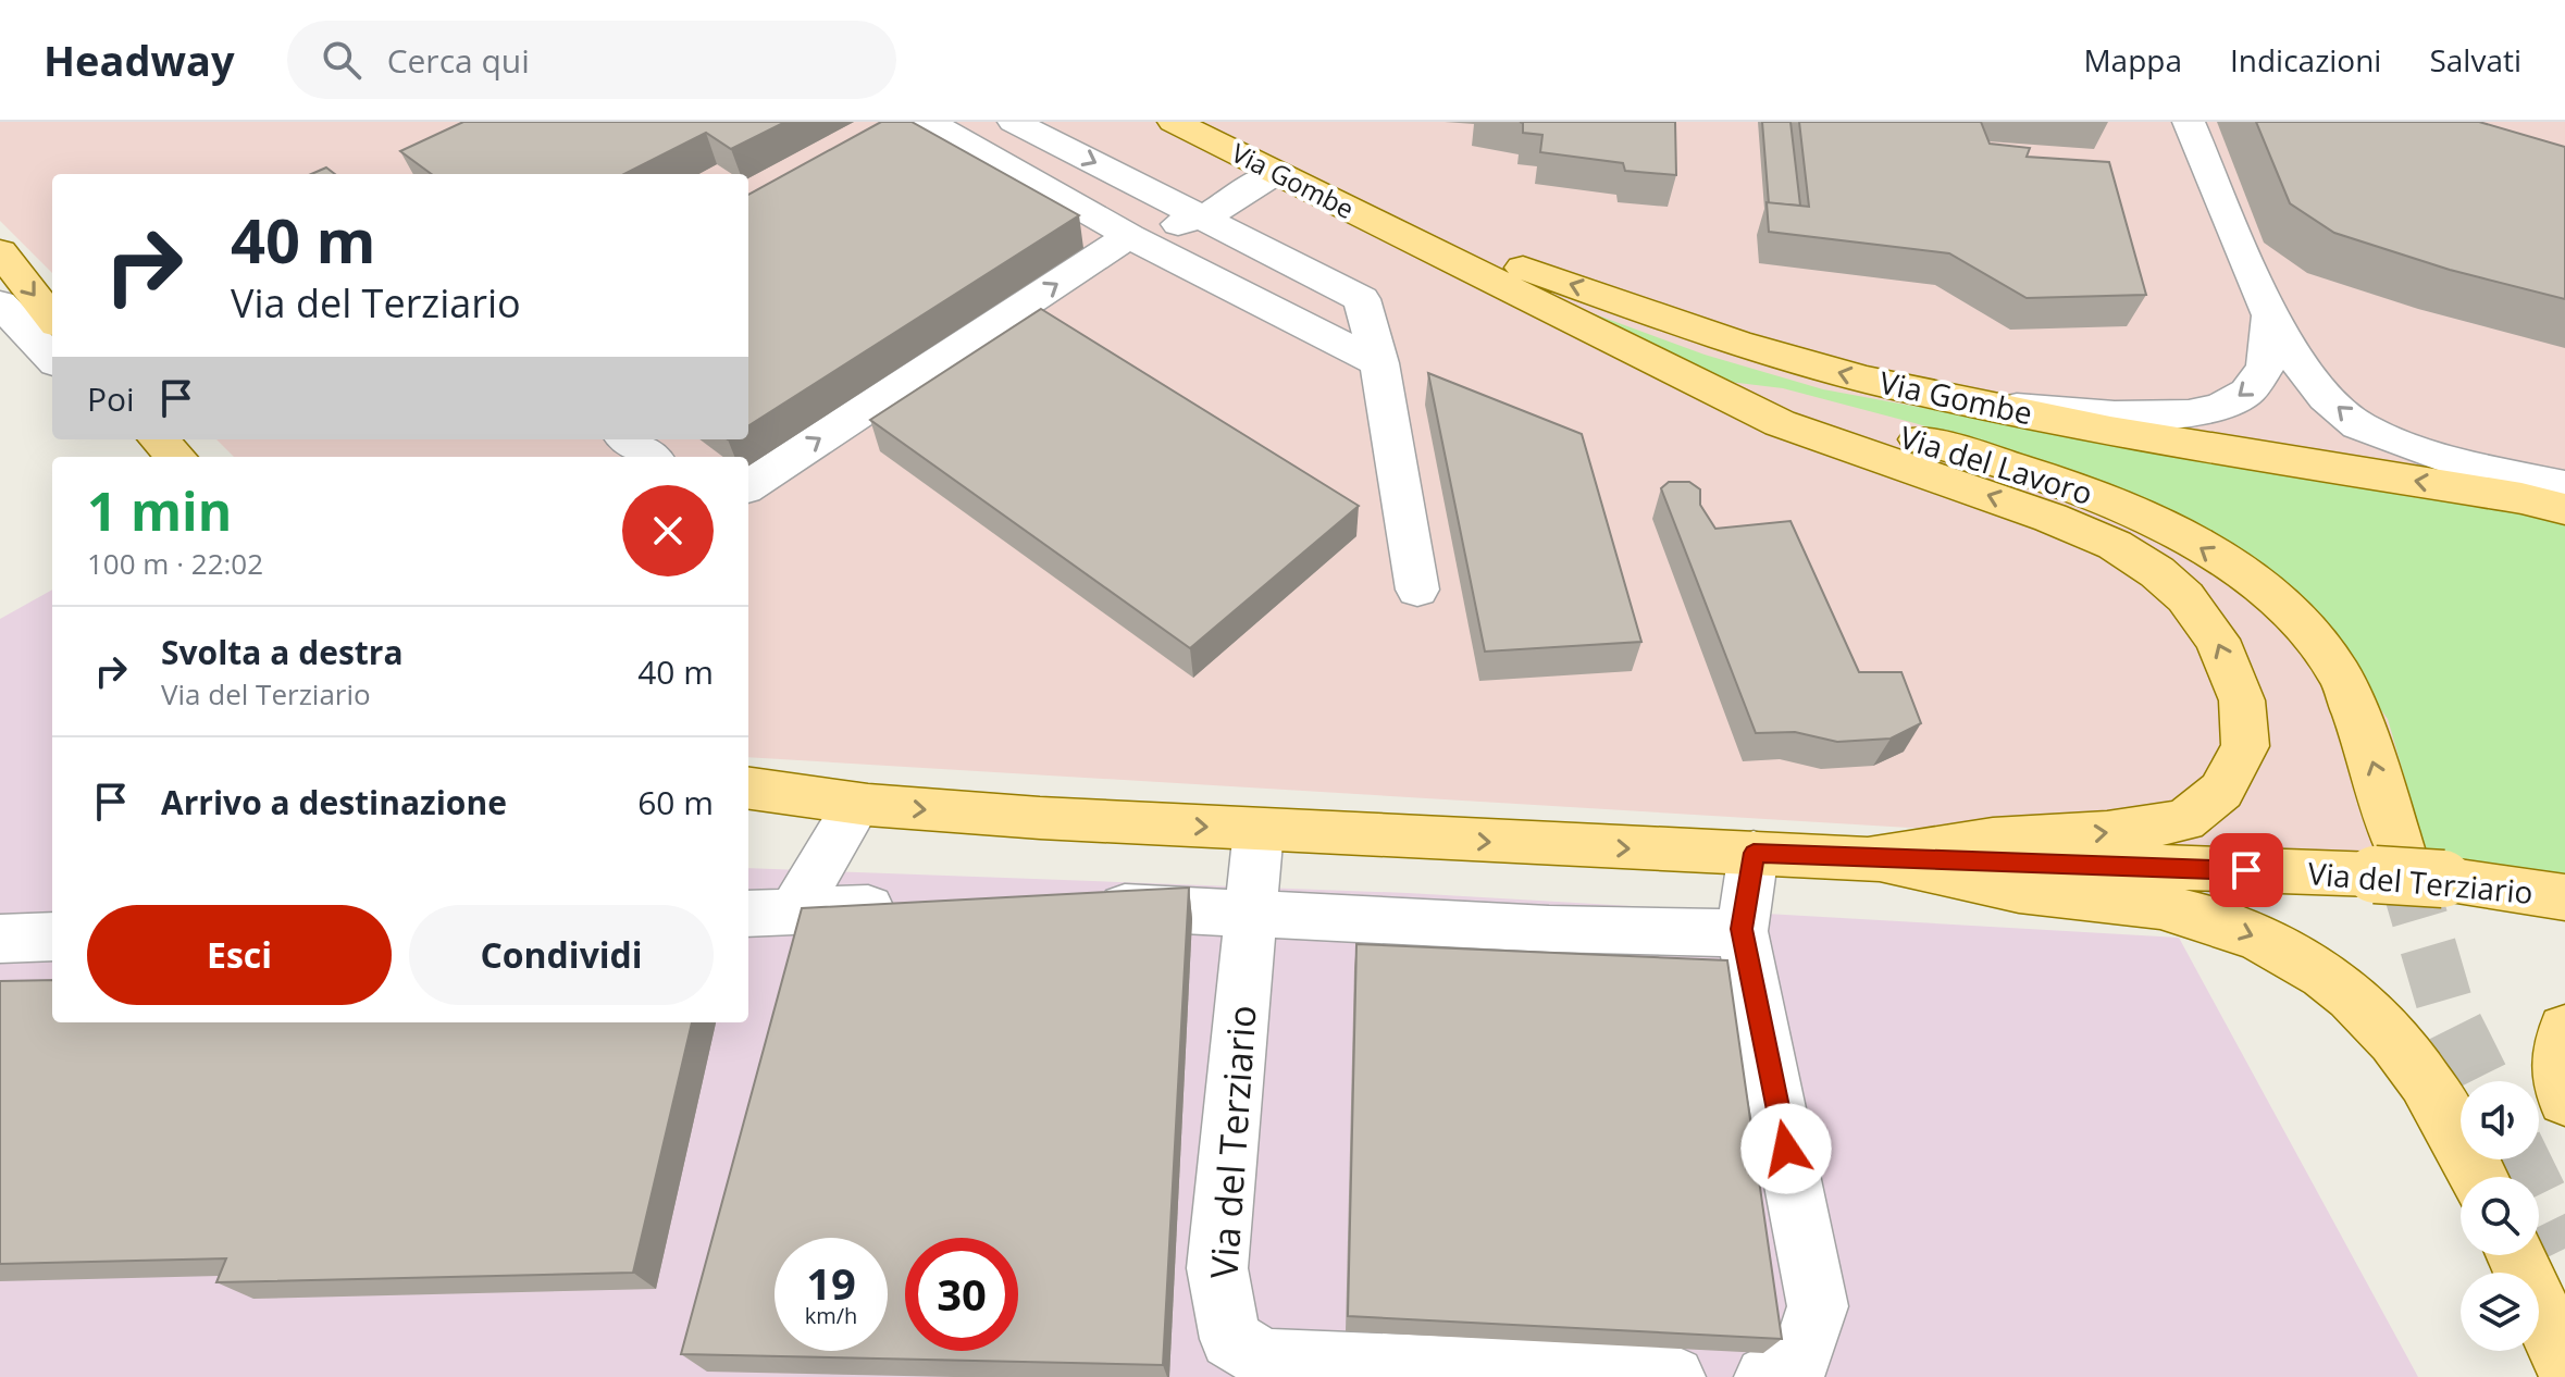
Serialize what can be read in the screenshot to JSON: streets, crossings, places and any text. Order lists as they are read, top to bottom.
{
  "streets": {
    "main road": ["Via Gombe", "Via del Lavoro", "Via del Terziario"]
  },
  "crossings": [
    ["Via Gombe", "Via del Lavoro"],
    ["Via del Lavoro", "Via del Terziario"]
  ],
  "one_way": ["Via Gombe", "Via del Lavoro"],
  "page": {
    "header": "Headway",
    "search": "Cerca qui",
    "nav": ["Mappa", "Indicazioni", "Salvati"],
    "turn": ["40 m", "Via del Terziario"],
    "then": "Poi",
    "heading": ["1 min", "100 m · 22:02"],
    "list": [
      {
        "name": "Svolta a destra",
        "note": "Via del Terziario",
        "value": "40 m"
      },
      {
        "name": "Arrivo a destinazione",
        "value": "60 m"
      }
    ],
    "buttons": ["Esci", "Condividi"],
    "speed": "19 km/h",
    "limit": "30"
  }
}
